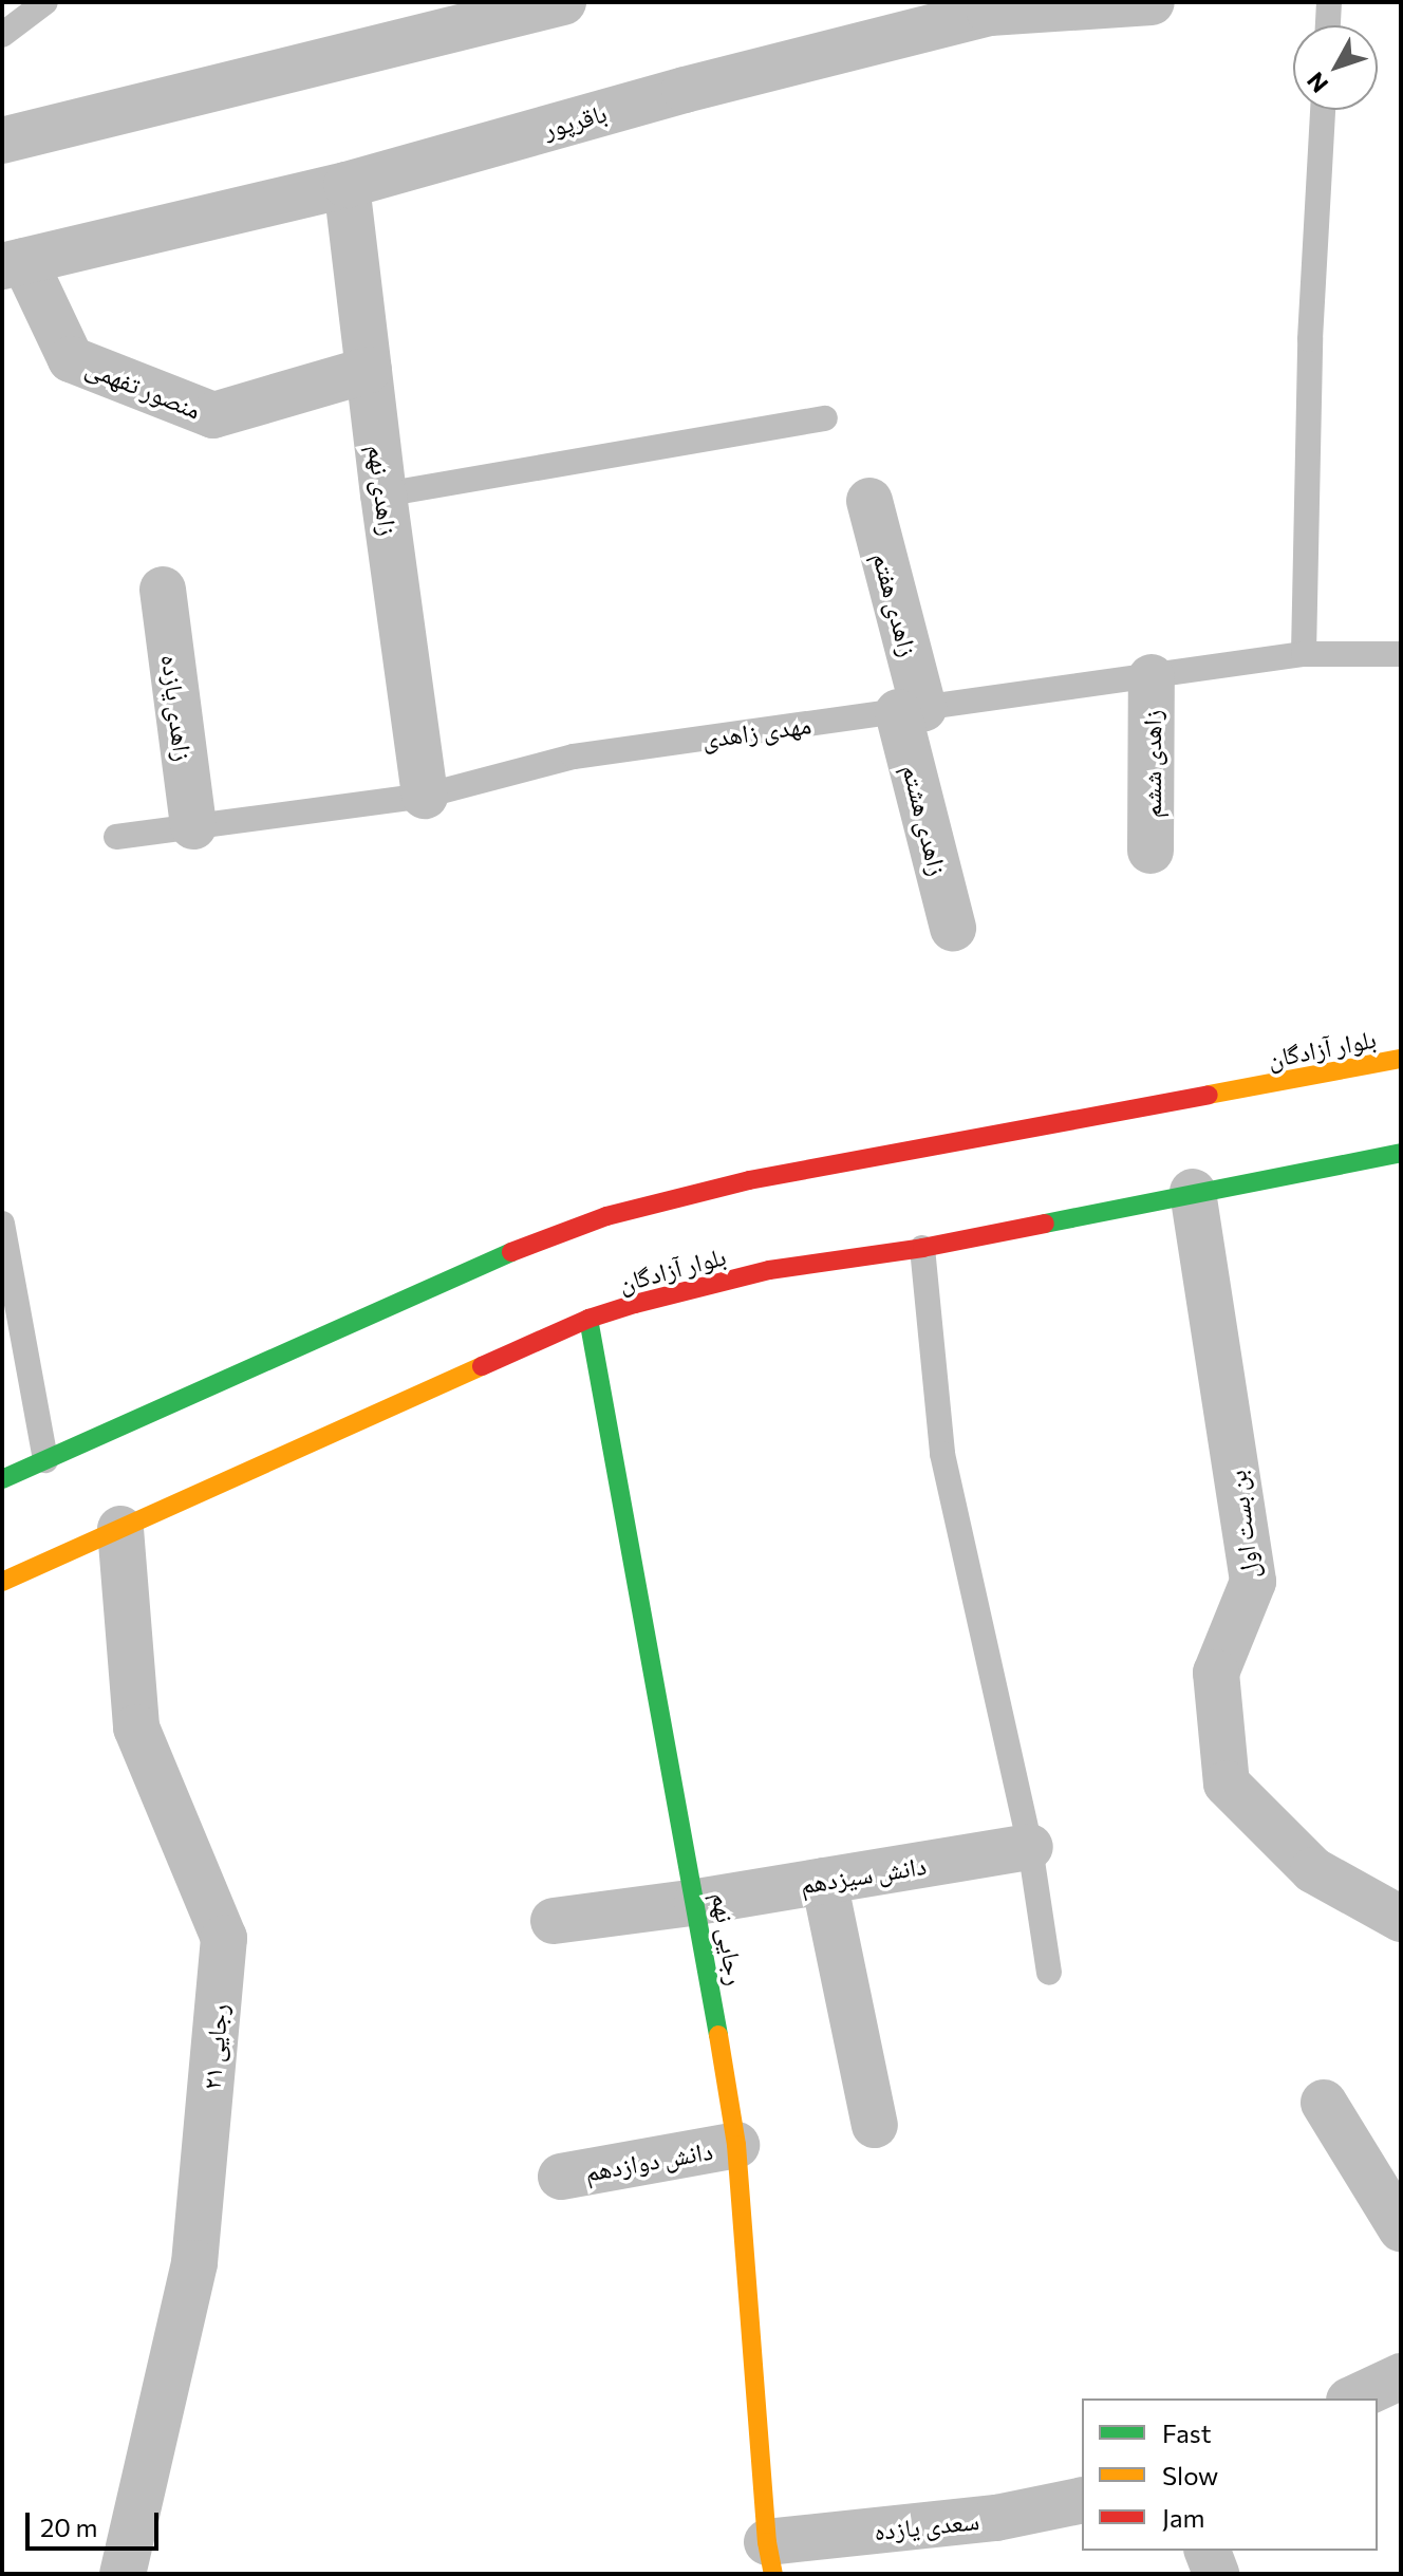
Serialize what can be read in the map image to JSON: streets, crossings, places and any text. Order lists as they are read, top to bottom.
{
  "streets": {
    "main road": ["بلوار آزادگان", "رجایی نهم"],
    "street": [
      "باقرپور",
      "منصور تفهمی",
      "زاهدی نهم",
      "زاهدی هفتم",
      "زاهدی یازده",
      "زاهدی ششم",
      "زاهدی هشتم",
      "بن بست اول",
      "دانش سیزدهم",
      "رجایی ۲۱",
      "دانش دوازدهم",
      "سعدی یازده"
    ],
    "lane": ["مهدی زاهدی"]
  },
  "crossings": [
    ["باقرپور", "منصور تفهمی"],
    ["باقرپور", "زاهدی نهم"],
    ["منصور تفهمی", "زاهدی نهم"],
    ["زاهدی نهم", "مهدی زاهدی"],
    ["زاهدی هفتم", "مهدی زاهدی"],
    ["زاهدی هفتم", "زاهدی هشتم"],
    ["زاهدی یازده", "مهدی زاهدی"],
    ["مهدی زاهدی", "زاهدی ششم"],
    ["مهدی زاهدی", "زاهدی هشتم"],
    ["بلوار آزادگان", "بن بست اول"],
    ["بلوار آزادگان", "رجایی نهم"],
    ["بلوار آزادگان", "رجایی ۲۱"],
    ["دانش سیزدهم", "رجایی نهم"],
    ["رجایی نهم", "دانش دوازدهم"],
    ["رجایی نهم", "سعدی یازده"]
  ],
  "legend": ["Fast", "Slow", "Jam"],
  "scale_bar": "20 m",
  "north": "bottom left"
}
